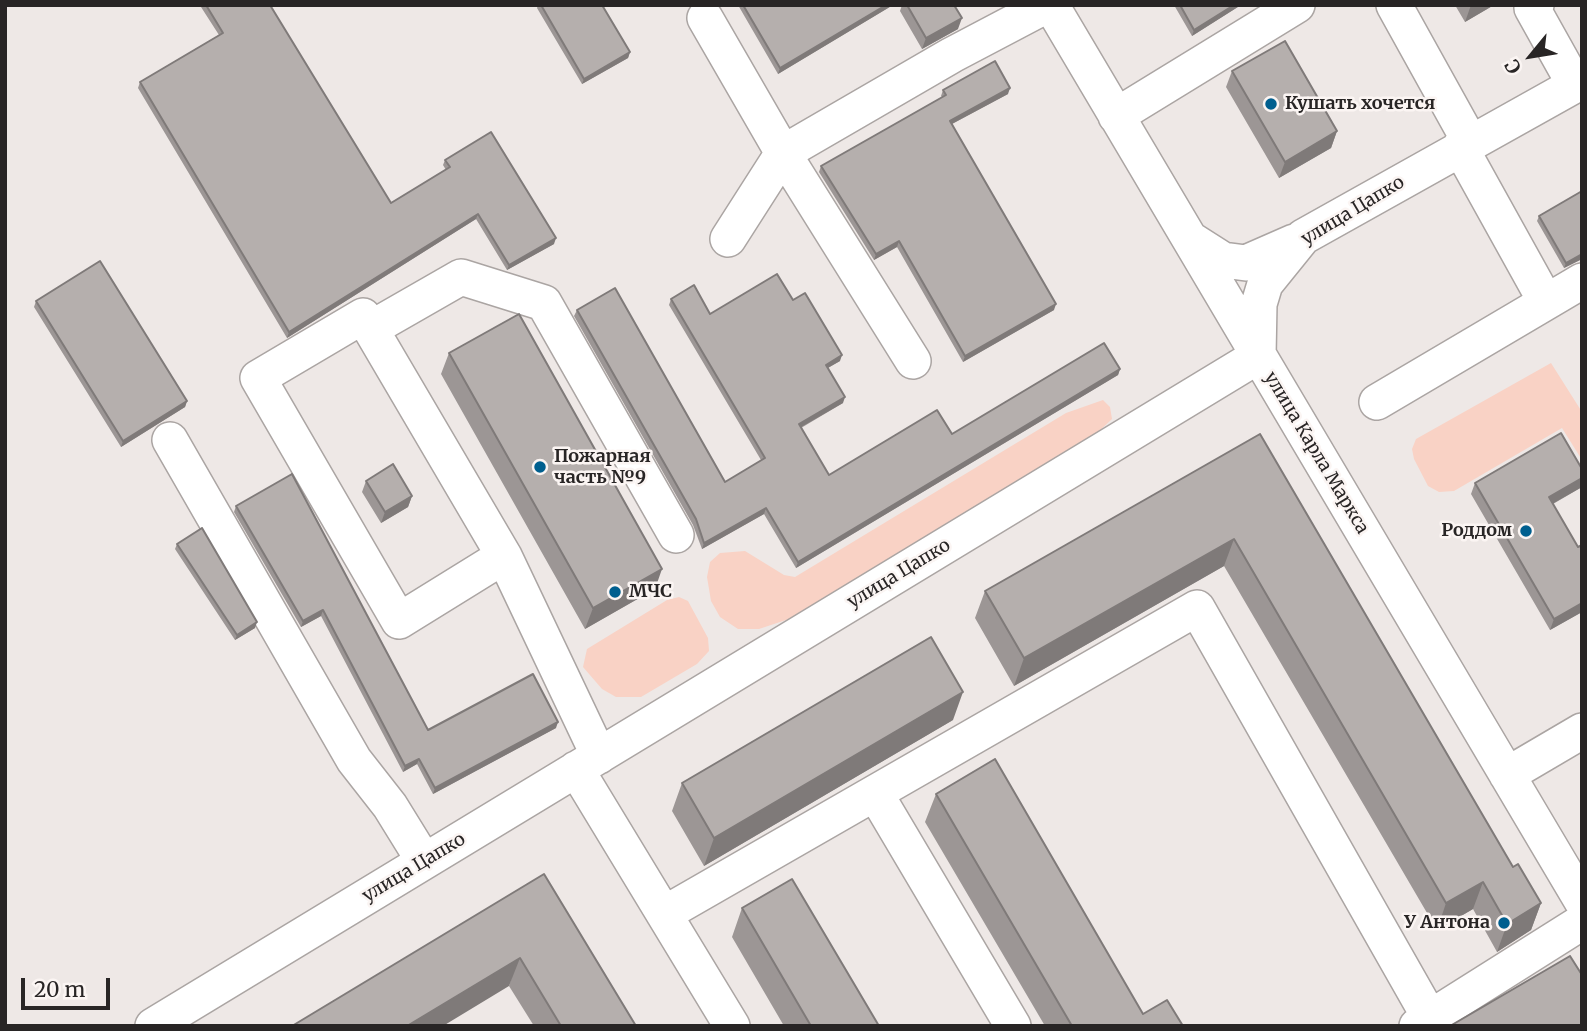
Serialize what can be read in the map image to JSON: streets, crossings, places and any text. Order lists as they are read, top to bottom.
{
  "streets": {
    "street": ["улица Цапко", "улица Карла Маркса"]
  },
  "crossings": [
    ["улица Цапко", "улица Карла Маркса"]
  ],
  "places": [
    "Кушать хочется",
    "Пожарная часть №9",
    "Роддом",
    "МЧС",
    "У Антона"
  ],
  "scale_bar": "20 m",
  "north": "bottom left"
}
